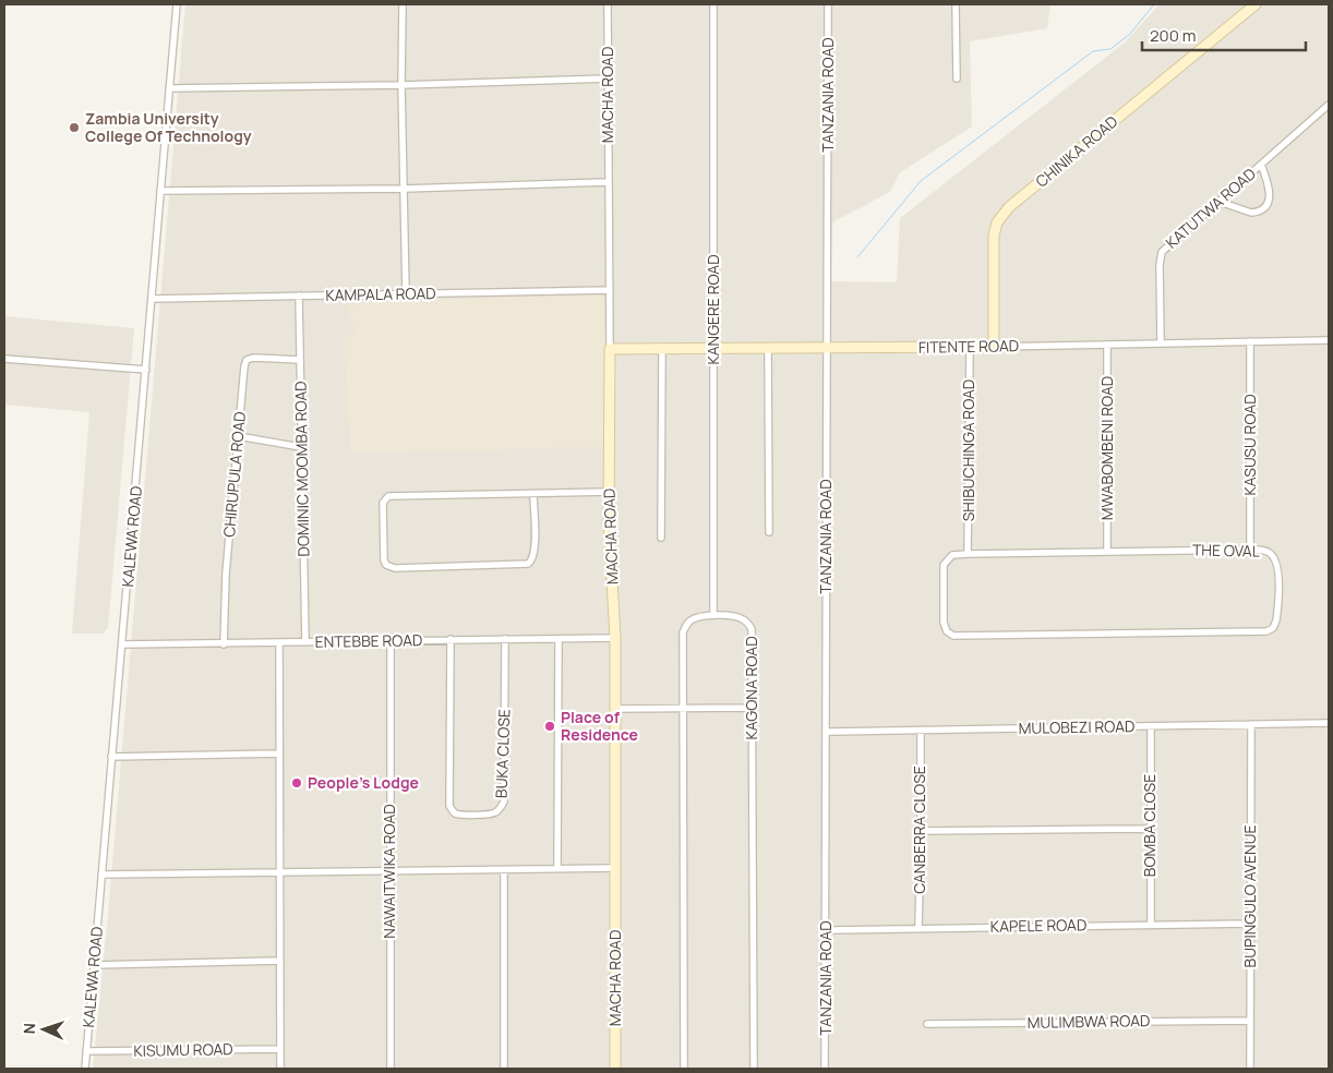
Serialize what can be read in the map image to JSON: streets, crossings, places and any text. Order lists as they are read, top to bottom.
{
  "streets": {
    "main road": ["MACHA ROAD", "CHINIKA ROAD", "FITENTE ROAD"],
    "street": [
      "TANZANIA ROAD",
      "KATUTWA ROAD",
      "KAMPALA ROAD",
      "KANGERE ROAD",
      "KASUSU ROAD",
      "MWABOMBENI ROAD",
      "SHIBUCHINGA ROAD",
      "DOMINIC MOOMBA ROAD",
      "CHIRUPULA ROAD",
      "KALEWA ROAD",
      "THE OVAL",
      "ENTEBBE ROAD",
      "KAGONA ROAD",
      "MULOBEZI ROAD",
      "BUKA CLOSE",
      "BOMBA CLOSE",
      "CANBERRA CLOSE",
      "NAWAITWIKA ROAD",
      "BUPINGULO AVENUE",
      "KAPELE ROAD",
      "MULIMBWA ROAD",
      "KISUMU ROAD"
    ]
  },
  "crossings": [
    ["MACHA ROAD", "KAMPALA ROAD"],
    ["MACHA ROAD", "FITENTE ROAD"],
    ["MACHA ROAD", "ENTEBBE ROAD"],
    ["TANZANIA ROAD", "FITENTE ROAD"],
    ["TANZANIA ROAD", "MULOBEZI ROAD"],
    ["TANZANIA ROAD", "KAPELE ROAD"],
    ["CHINIKA ROAD", "FITENTE ROAD"],
    ["KATUTWA ROAD", "FITENTE ROAD"],
    ["KAMPALA ROAD", "DOMINIC MOOMBA ROAD"],
    ["KAMPALA ROAD", "KALEWA ROAD"],
    ["KANGERE ROAD", "FITENTE ROAD"],
    ["KANGERE ROAD", "KAGONA ROAD"],
    ["FITENTE ROAD", "KASUSU ROAD"],
    ["FITENTE ROAD", "MWABOMBENI ROAD"],
    ["FITENTE ROAD", "SHIBUCHINGA ROAD"],
    ["KASUSU ROAD", "THE OVAL"],
    ["MWABOMBENI ROAD", "THE OVAL"],
    ["SHIBUCHINGA ROAD", "THE OVAL"],
    ["DOMINIC MOOMBA ROAD", "CHIRUPULA ROAD"],
    ["DOMINIC MOOMBA ROAD", "ENTEBBE ROAD"],
    ["CHIRUPULA ROAD", "ENTEBBE ROAD"],
    ["KALEWA ROAD", "ENTEBBE ROAD"],
    ["KALEWA ROAD", "KISUMU ROAD"],
    ["ENTEBBE ROAD", "BUKA CLOSE"],
    ["ENTEBBE ROAD", "NAWAITWIKA ROAD"],
    ["MULOBEZI ROAD", "BOMBA CLOSE"],
    ["MULOBEZI ROAD", "CANBERRA CLOSE"],
    ["MULOBEZI ROAD", "BUPINGULO AVENUE"],
    ["BOMBA CLOSE", "KAPELE ROAD"],
    ["CANBERRA CLOSE", "KAPELE ROAD"],
    ["BUPINGULO AVENUE", "KAPELE ROAD"],
    ["BUPINGULO AVENUE", "MULIMBWA ROAD"]
  ],
  "places": ["Zambia University College Of Technology", "Place of Residence", "People's Lodge"],
  "scale_bar": "200 m",
  "north": "left"
}
